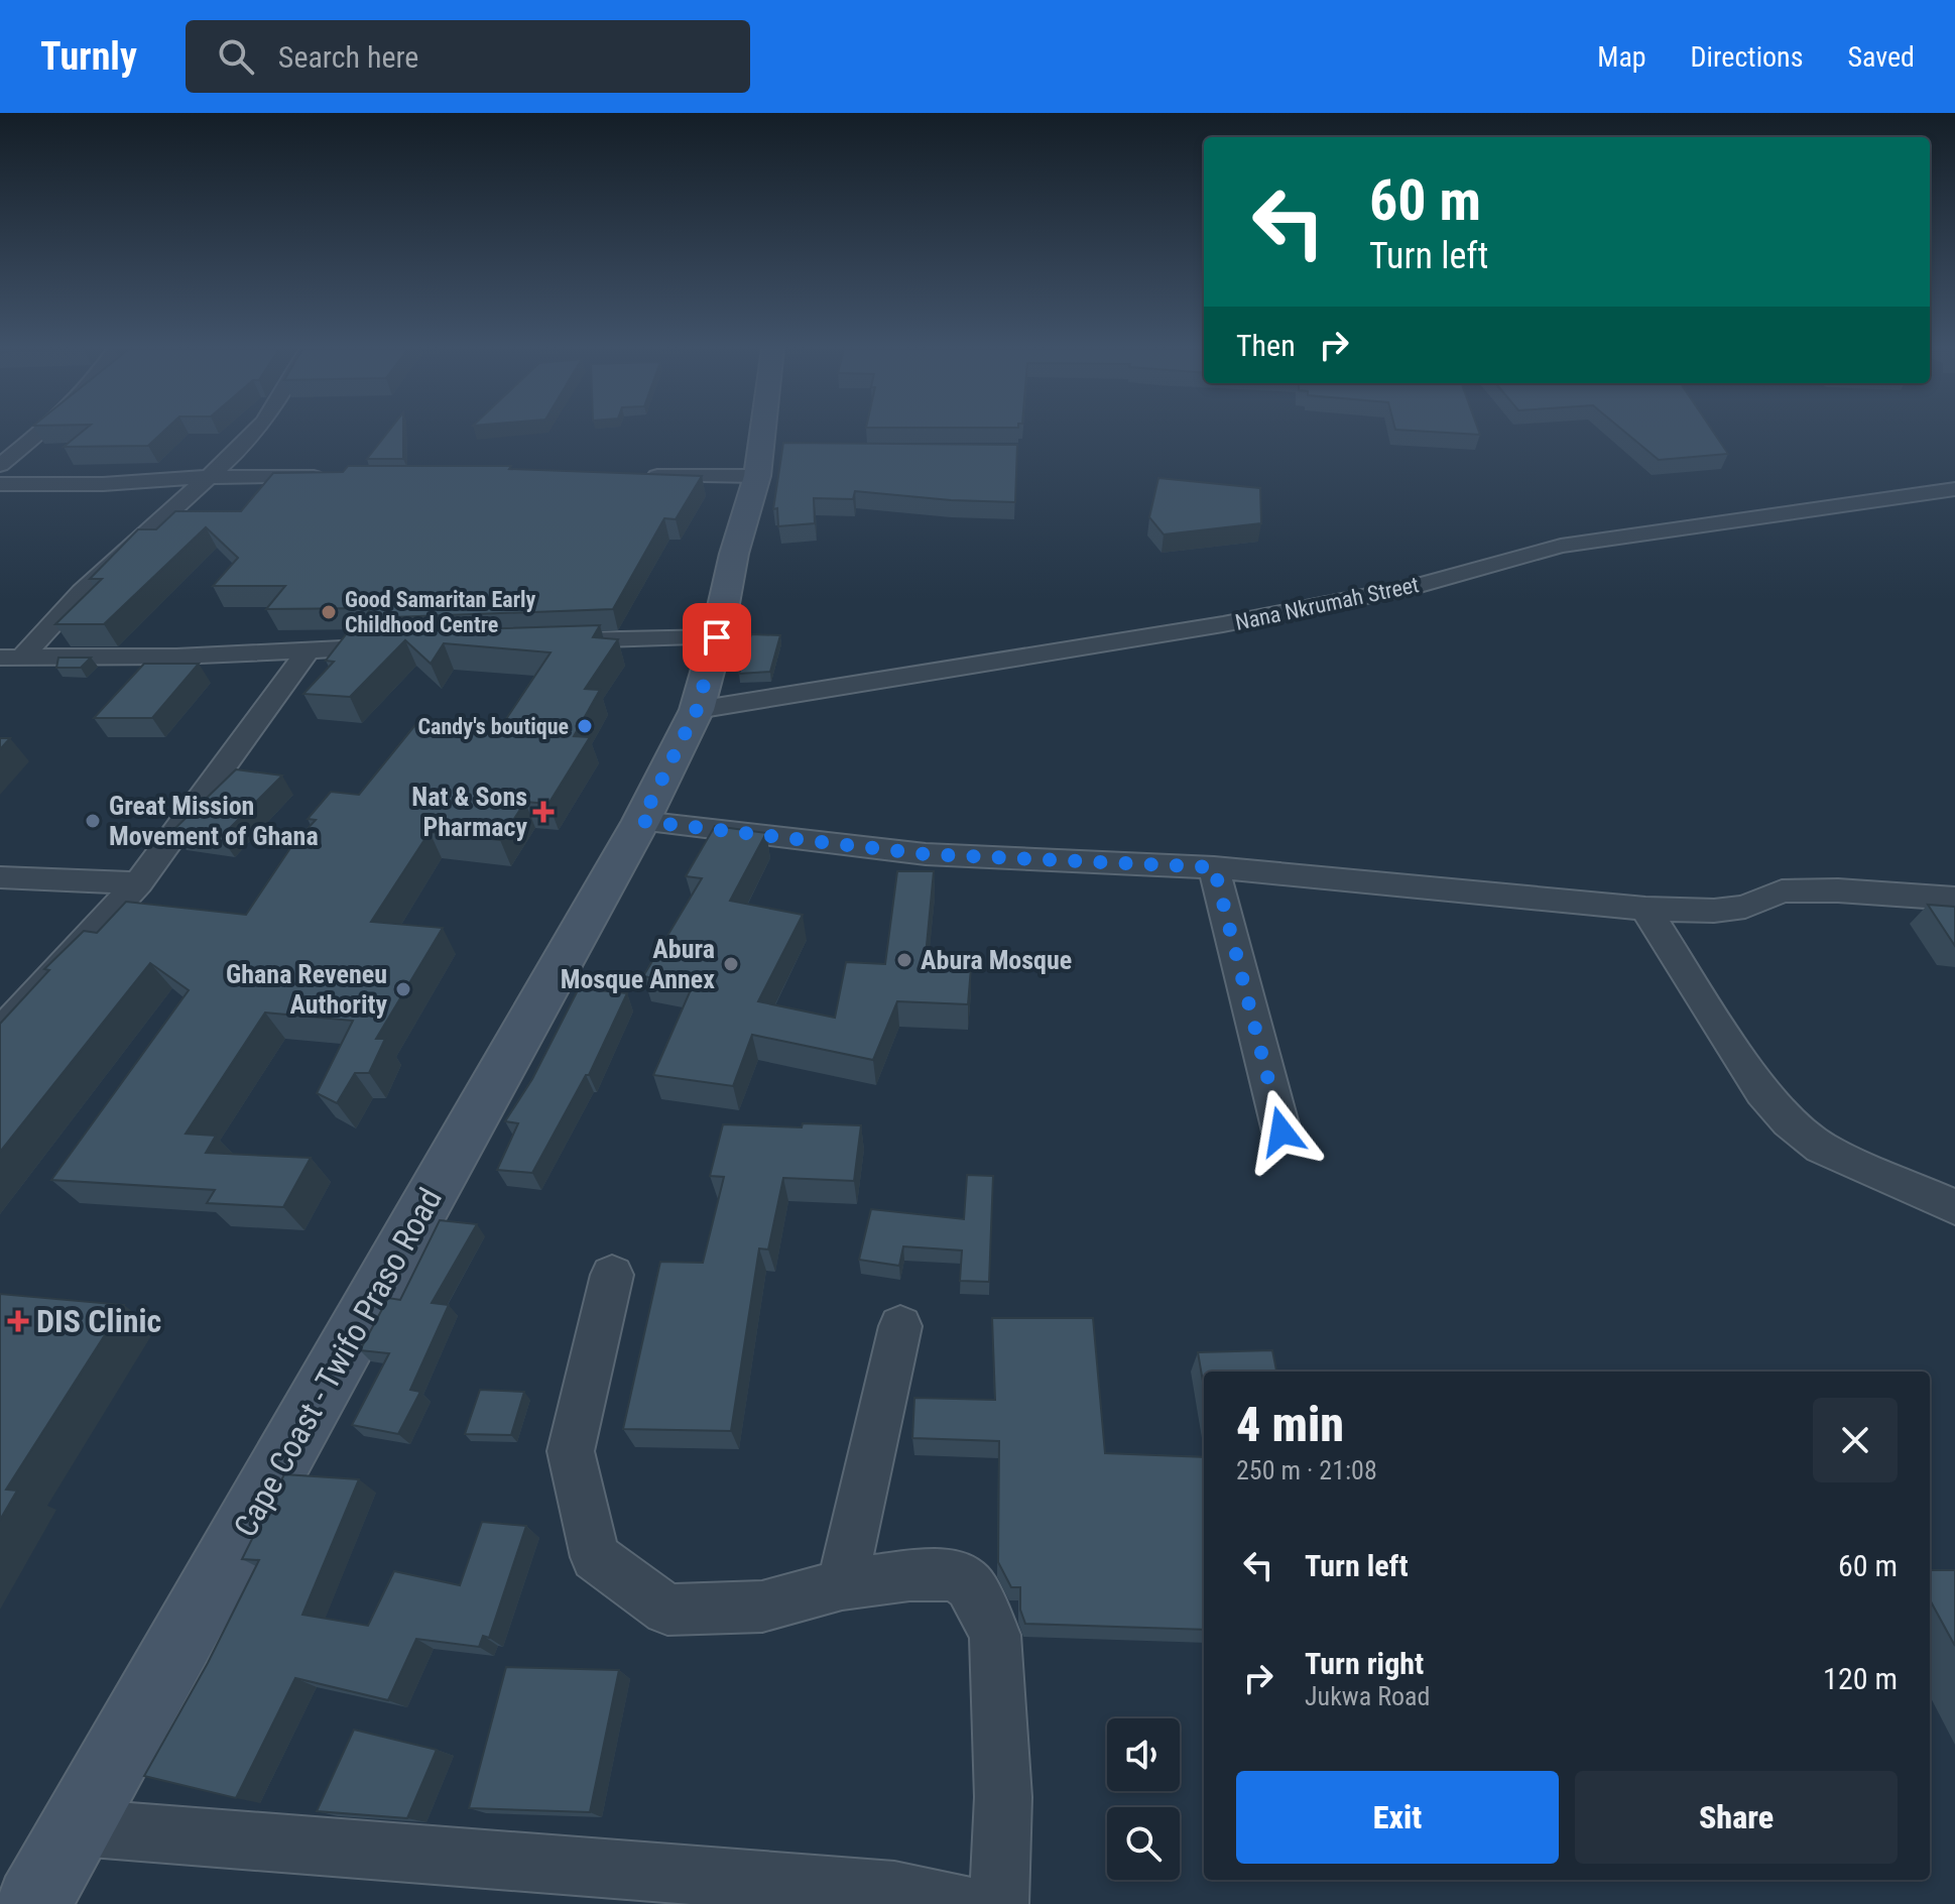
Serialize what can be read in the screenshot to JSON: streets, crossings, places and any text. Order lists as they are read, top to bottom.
{
  "streets": {
    "main road": ["Cape Coast - Twifo Praso Road"],
    "street": ["Nana Nkrumah Street"]
  },
  "crossings": [
    ["Nana Nkrumah Street", "Cape Coast - Twifo Praso Road"]
  ],
  "places": {
    "other": [
      "Good Samaritan Early Childhood Centre",
      "Candy's boutique",
      "Great Mission Movement of Ghana",
      "Abura Mosque",
      "Abura Mosque Annex",
      "Ghana Reveneu Authority"
    ],
    "health": ["Nat & Sons Pharmacy", "DIS Clinic"]
  },
  "page": {
    "header": "Turnly",
    "search": "Search here",
    "nav": ["Map", "Directions", "Saved"],
    "turn": ["60 m", "Turn left"],
    "then": "Then",
    "heading": ["4 min", "250 m · 21:08"],
    "list": [
      {
        "name": "Turn left",
        "value": "60 m"
      },
      {
        "name": "Turn right",
        "note": "Jukwa Road",
        "value": "120 m"
      }
    ],
    "buttons": ["Exit", "Share"]
  }
}
